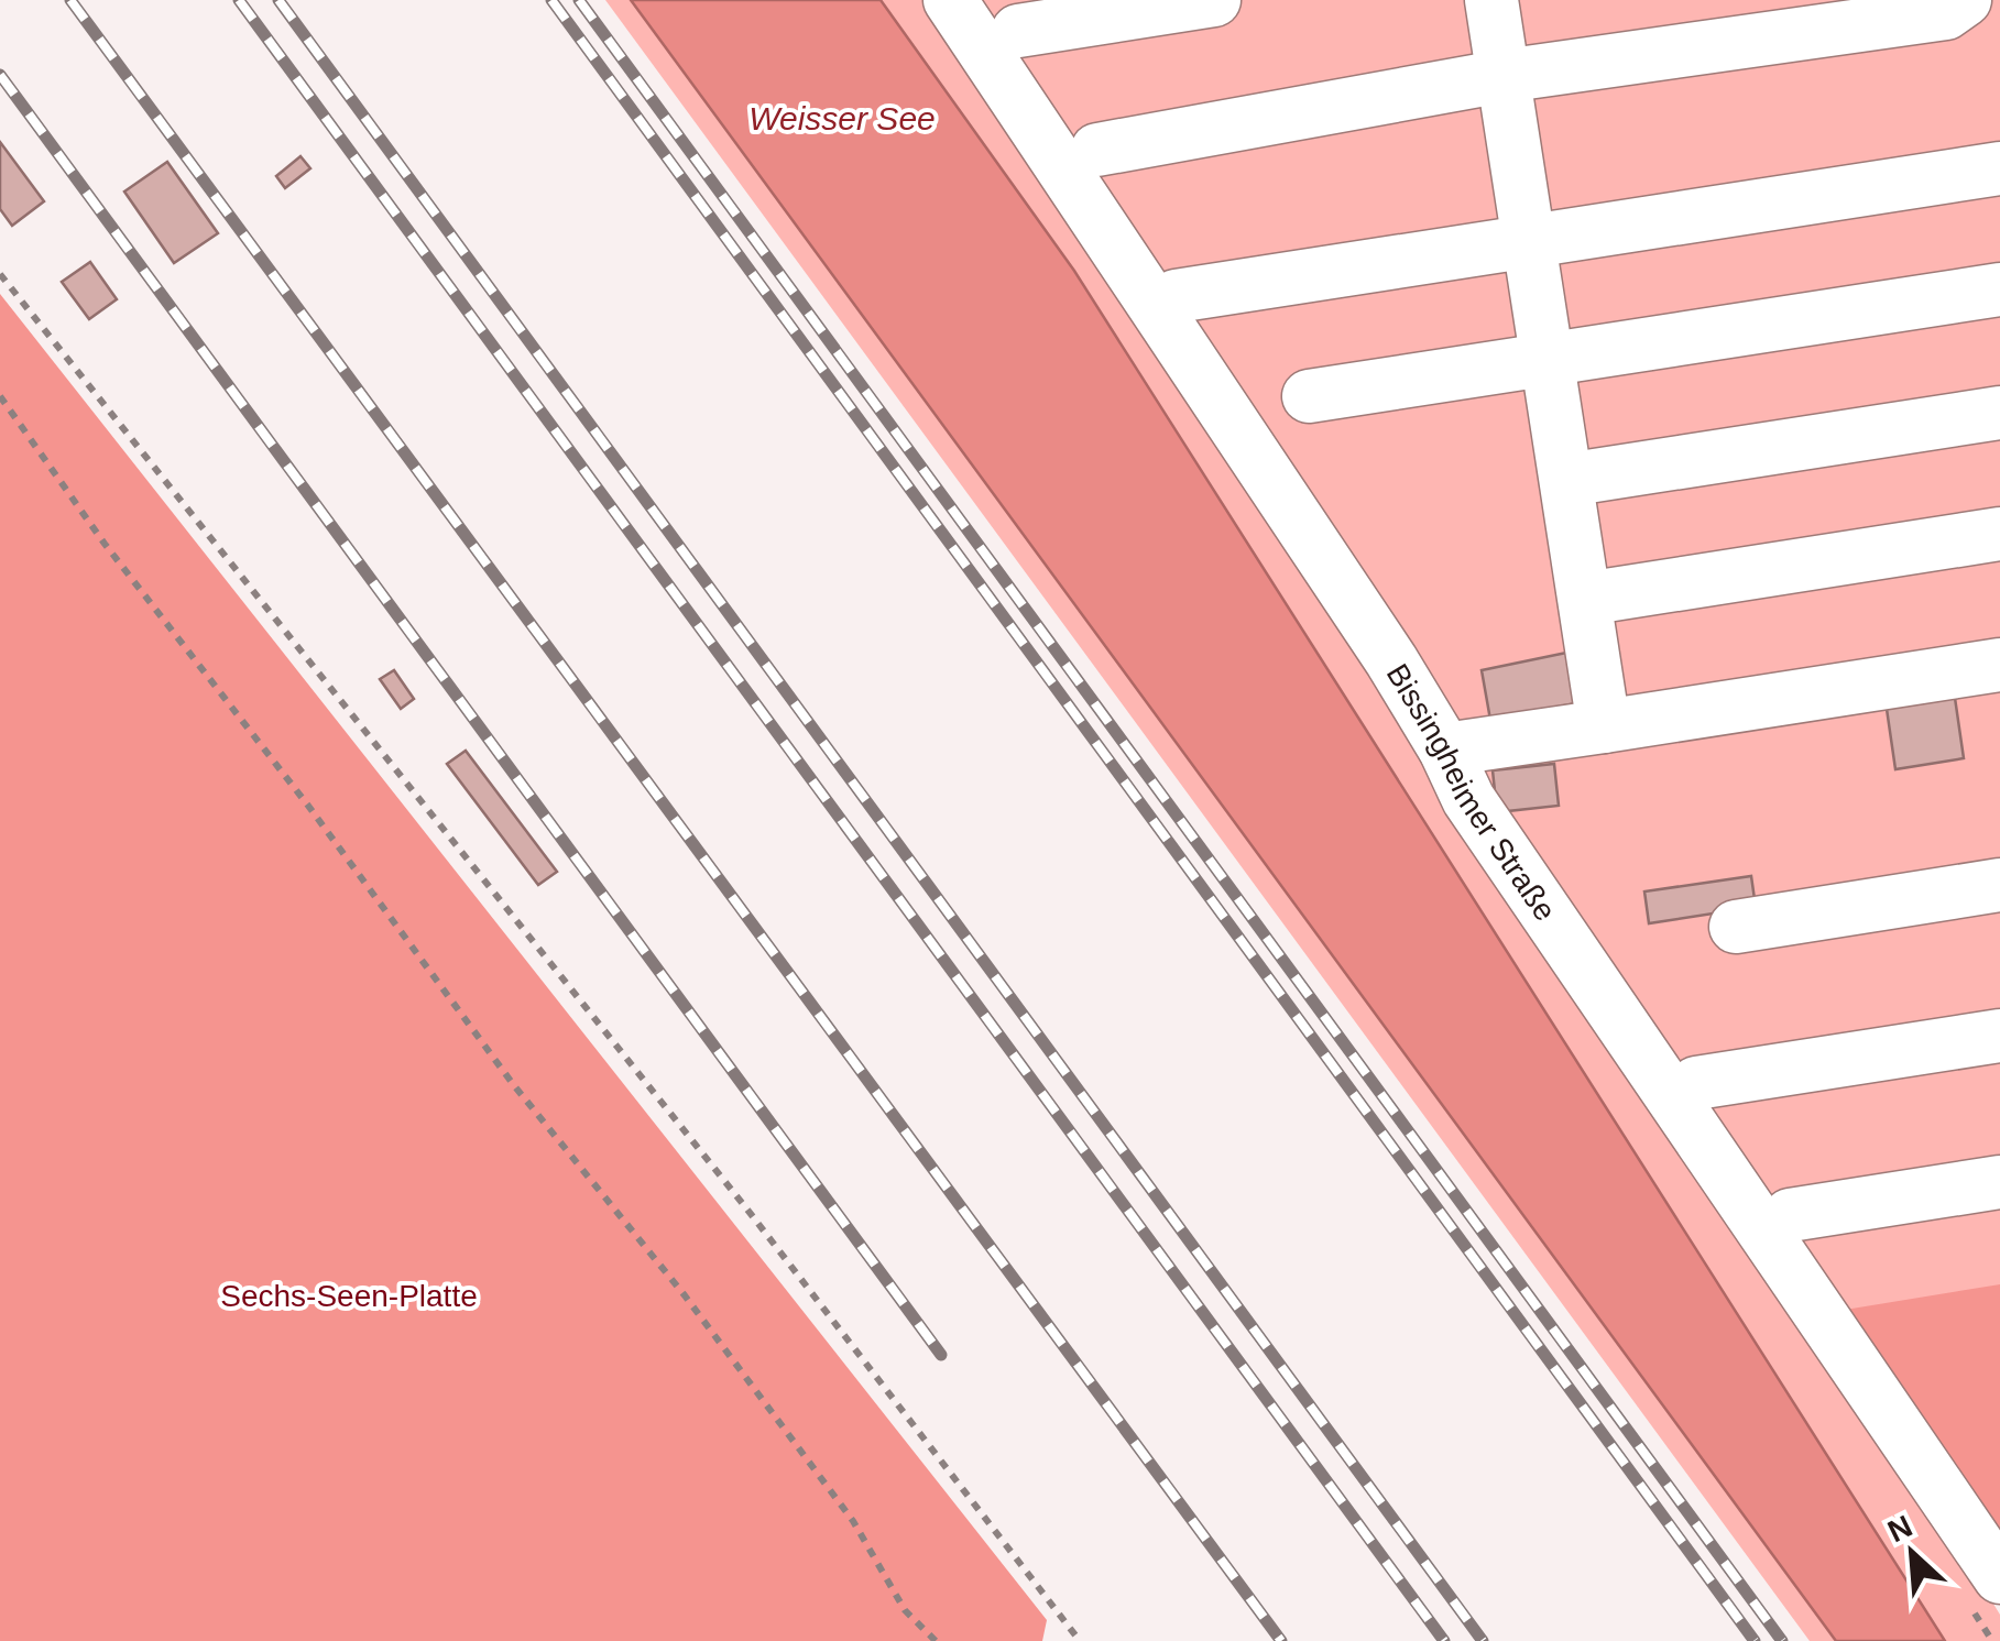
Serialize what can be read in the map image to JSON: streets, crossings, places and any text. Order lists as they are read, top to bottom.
{
  "streets": {
    "street": ["Bissingheimer Straße"]
  },
  "water": ["Weisser See"],
  "parks": ["Sechs-Seen-Platte"],
  "north": "top left"
}
